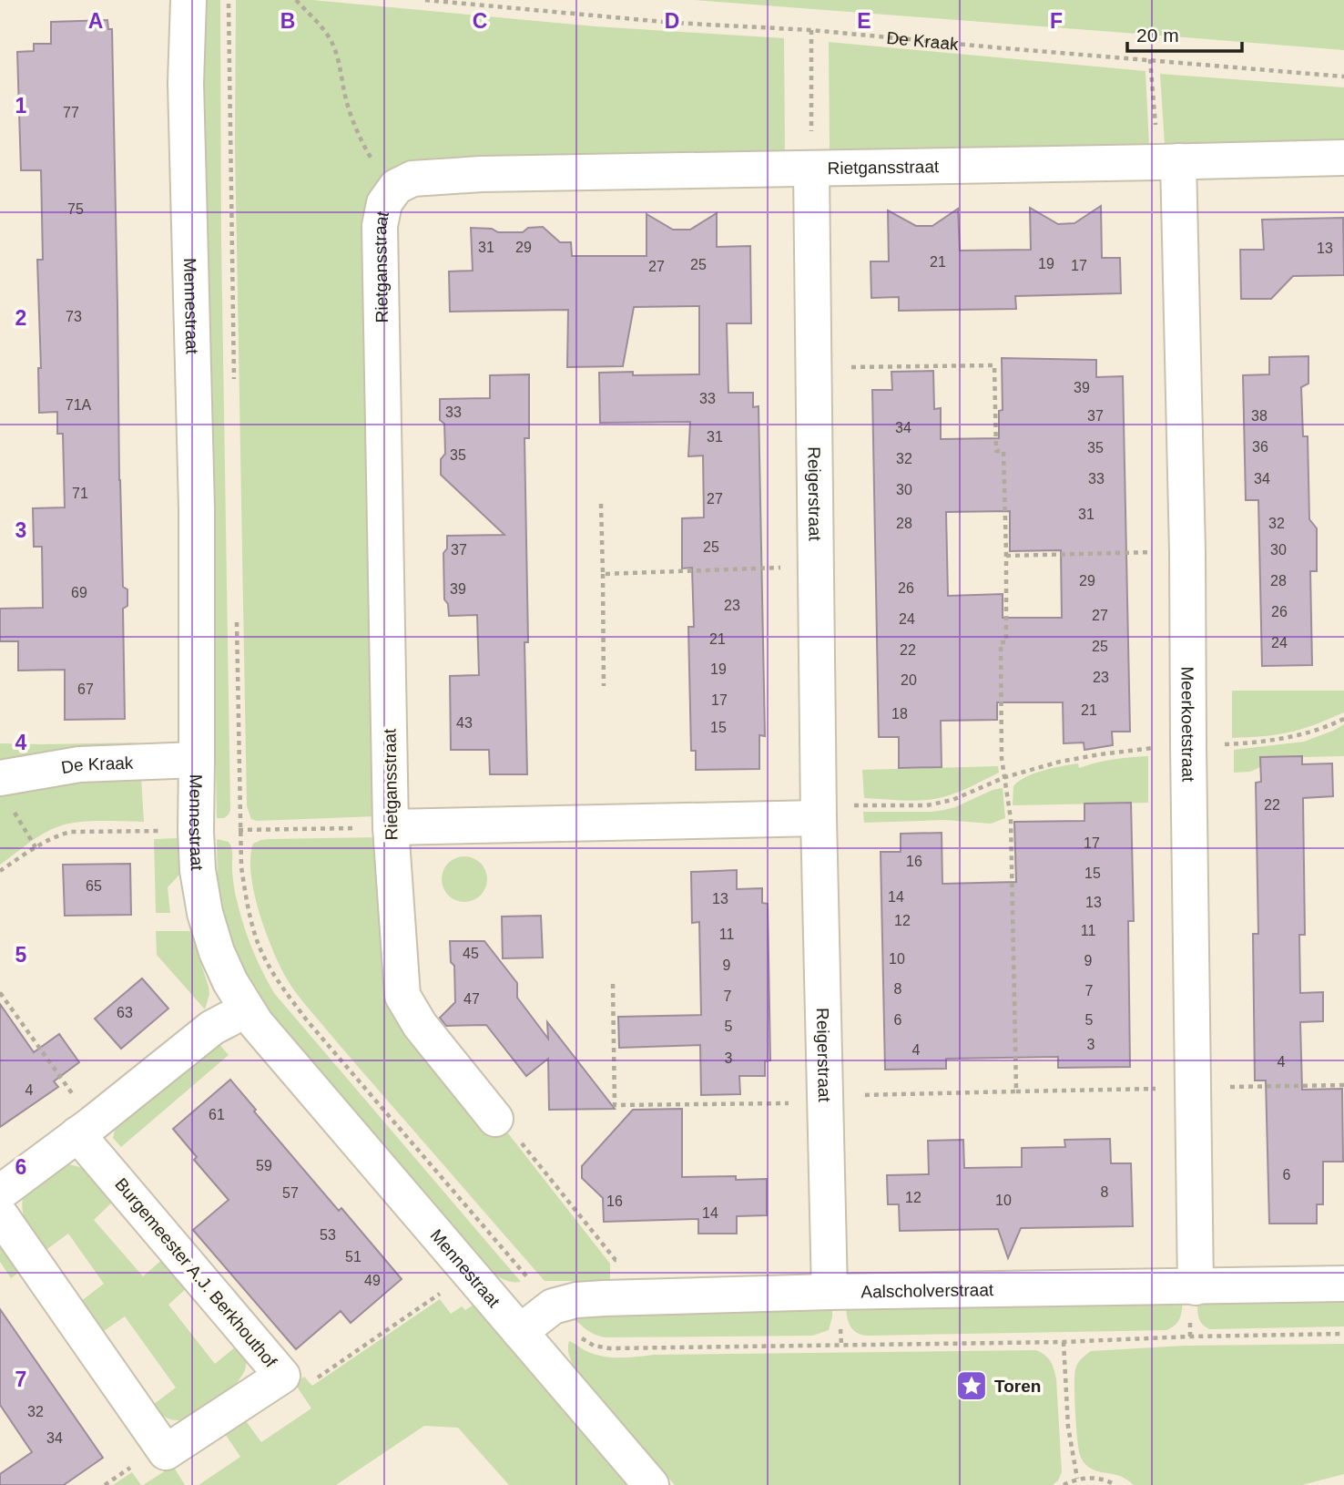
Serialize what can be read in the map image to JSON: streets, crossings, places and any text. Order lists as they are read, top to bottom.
{
  "streets": {
    "street": [
      "De Kraak",
      "Rietgansstraat",
      "Mennestraat",
      "Reigerstraat",
      "Meerkoetstraat",
      "Burgemeester A.J. Berkhouthof",
      "Aalscholverstraat"
    ]
  },
  "crossings": [
    ["De Kraak", "Mennestraat"],
    ["Rietgansstraat", "Reigerstraat"],
    ["Rietgansstraat", "Meerkoetstraat"],
    ["Mennestraat", "Aalscholverstraat"],
    ["Reigerstraat", "Aalscholverstraat"],
    ["Meerkoetstraat", "Aalscholverstraat"]
  ],
  "places": {
    "place": ["Toren"]
  },
  "house_numbers": [
    "77",
    "75",
    "31",
    "29",
    "13",
    "21",
    "19",
    "25",
    "17",
    "27",
    "73",
    "39",
    "33",
    "71A",
    "33",
    "37",
    "38",
    "34",
    "31",
    "36",
    "35",
    "35",
    "32",
    "33",
    "34",
    "30",
    "71",
    "27",
    "31",
    "28",
    "32",
    "25",
    "37",
    "30",
    "29",
    "28",
    "26",
    "39",
    "69",
    "23",
    "26",
    "27",
    "24",
    "21",
    "24",
    "25",
    "22",
    "19",
    "23",
    "20",
    "67",
    "17",
    "21",
    "18",
    "43",
    "15",
    "22",
    "17",
    "16",
    "15",
    "65",
    "14",
    "13",
    "13",
    "12",
    "11",
    "11",
    "45",
    "10",
    "9",
    "9",
    "8",
    "7",
    "7",
    "47",
    "63",
    "6",
    "5",
    "5",
    "3",
    "4",
    "3",
    "4",
    "4",
    "61",
    "59",
    "6",
    "8",
    "57",
    "12",
    "10",
    "16",
    "14",
    "53",
    "51",
    "49",
    "32",
    "34"
  ],
  "scale_bar": "20 m",
  "grid": {
    "columns": [
      "A",
      "B",
      "C",
      "D",
      "E",
      "F"
    ],
    "rows": [
      "1",
      "2",
      "3",
      "4",
      "5",
      "6",
      "7"
    ]
  }
}
